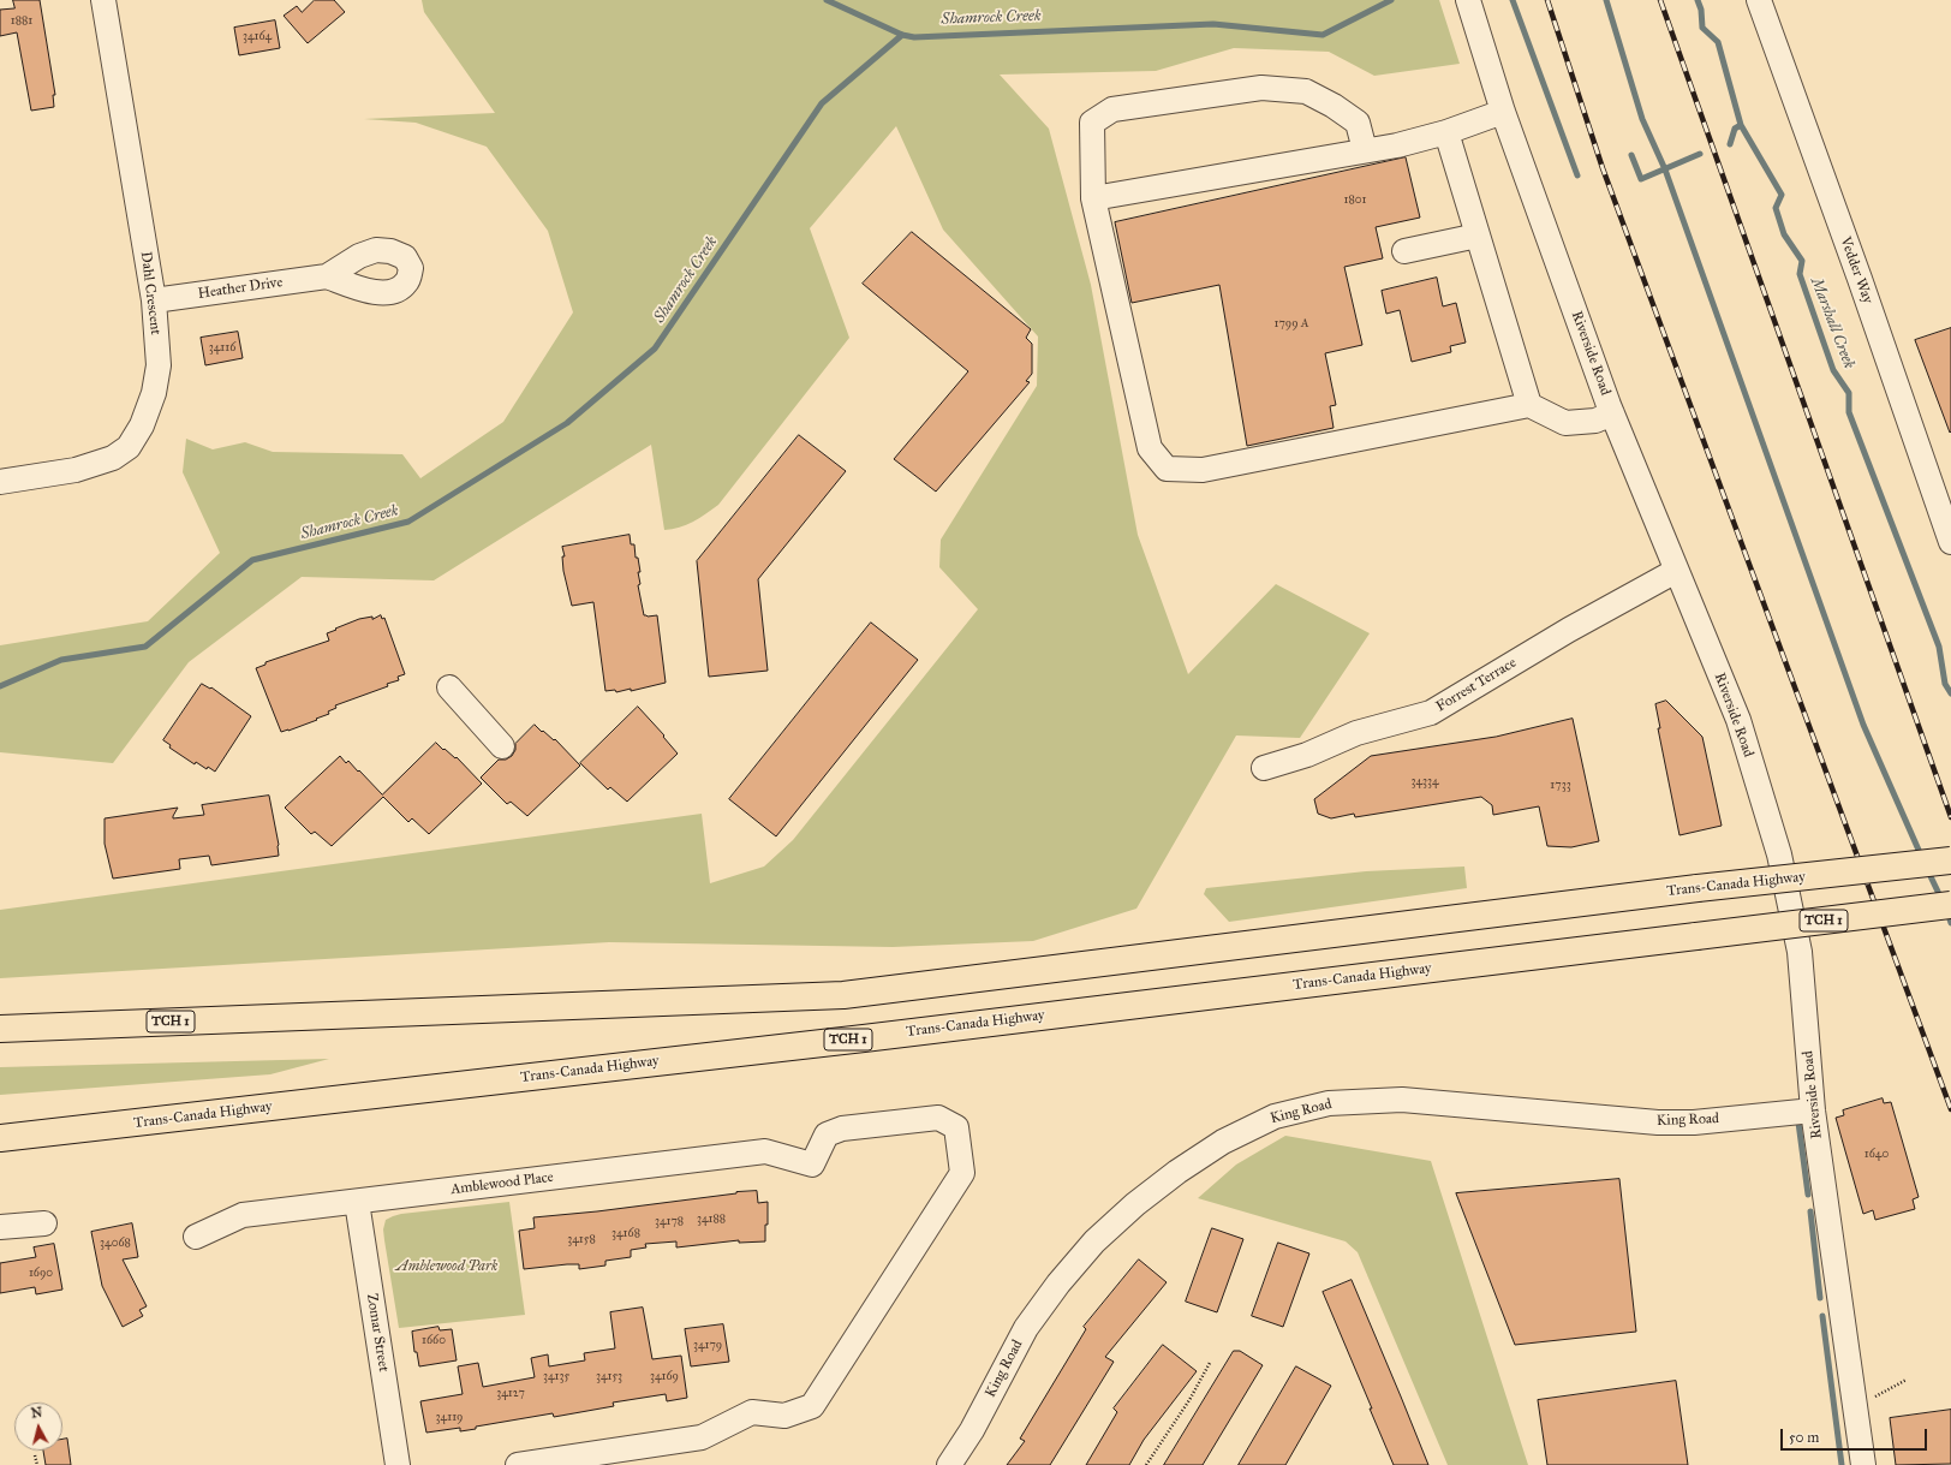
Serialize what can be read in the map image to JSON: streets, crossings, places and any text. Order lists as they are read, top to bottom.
{
  "streets": {
    "highway": ["Trans-Canada Highway", "TCH 1"],
    "street": [
      "Vedder Way",
      "Heather Drive",
      "Dahl Crescent",
      "Riverside Road",
      "Forrest Terrace",
      "King Road",
      "Amblewood Place",
      "Zomar Street"
    ]
  },
  "crossings": [
    ["Heather Drive", "Dahl Crescent"],
    ["Riverside Road", "Forrest Terrace"],
    ["Riverside Road", "King Road"],
    ["Amblewood Place", "Zomar Street"]
  ],
  "water": ["Shamrock Creek", "Marshall Creek"],
  "parks": ["Amblewood Park"],
  "house_numbers": [
    "1881",
    "34164",
    "1801",
    "1799 A",
    "34116",
    "34334",
    "1733",
    "1640",
    "34188",
    "34178",
    "34168",
    "34158",
    "34068",
    "1690",
    "1660",
    "34179",
    "34135",
    "34153",
    "34169",
    "34127",
    "34119"
  ],
  "scale_bar": "50 m",
  "north": "top"
}
